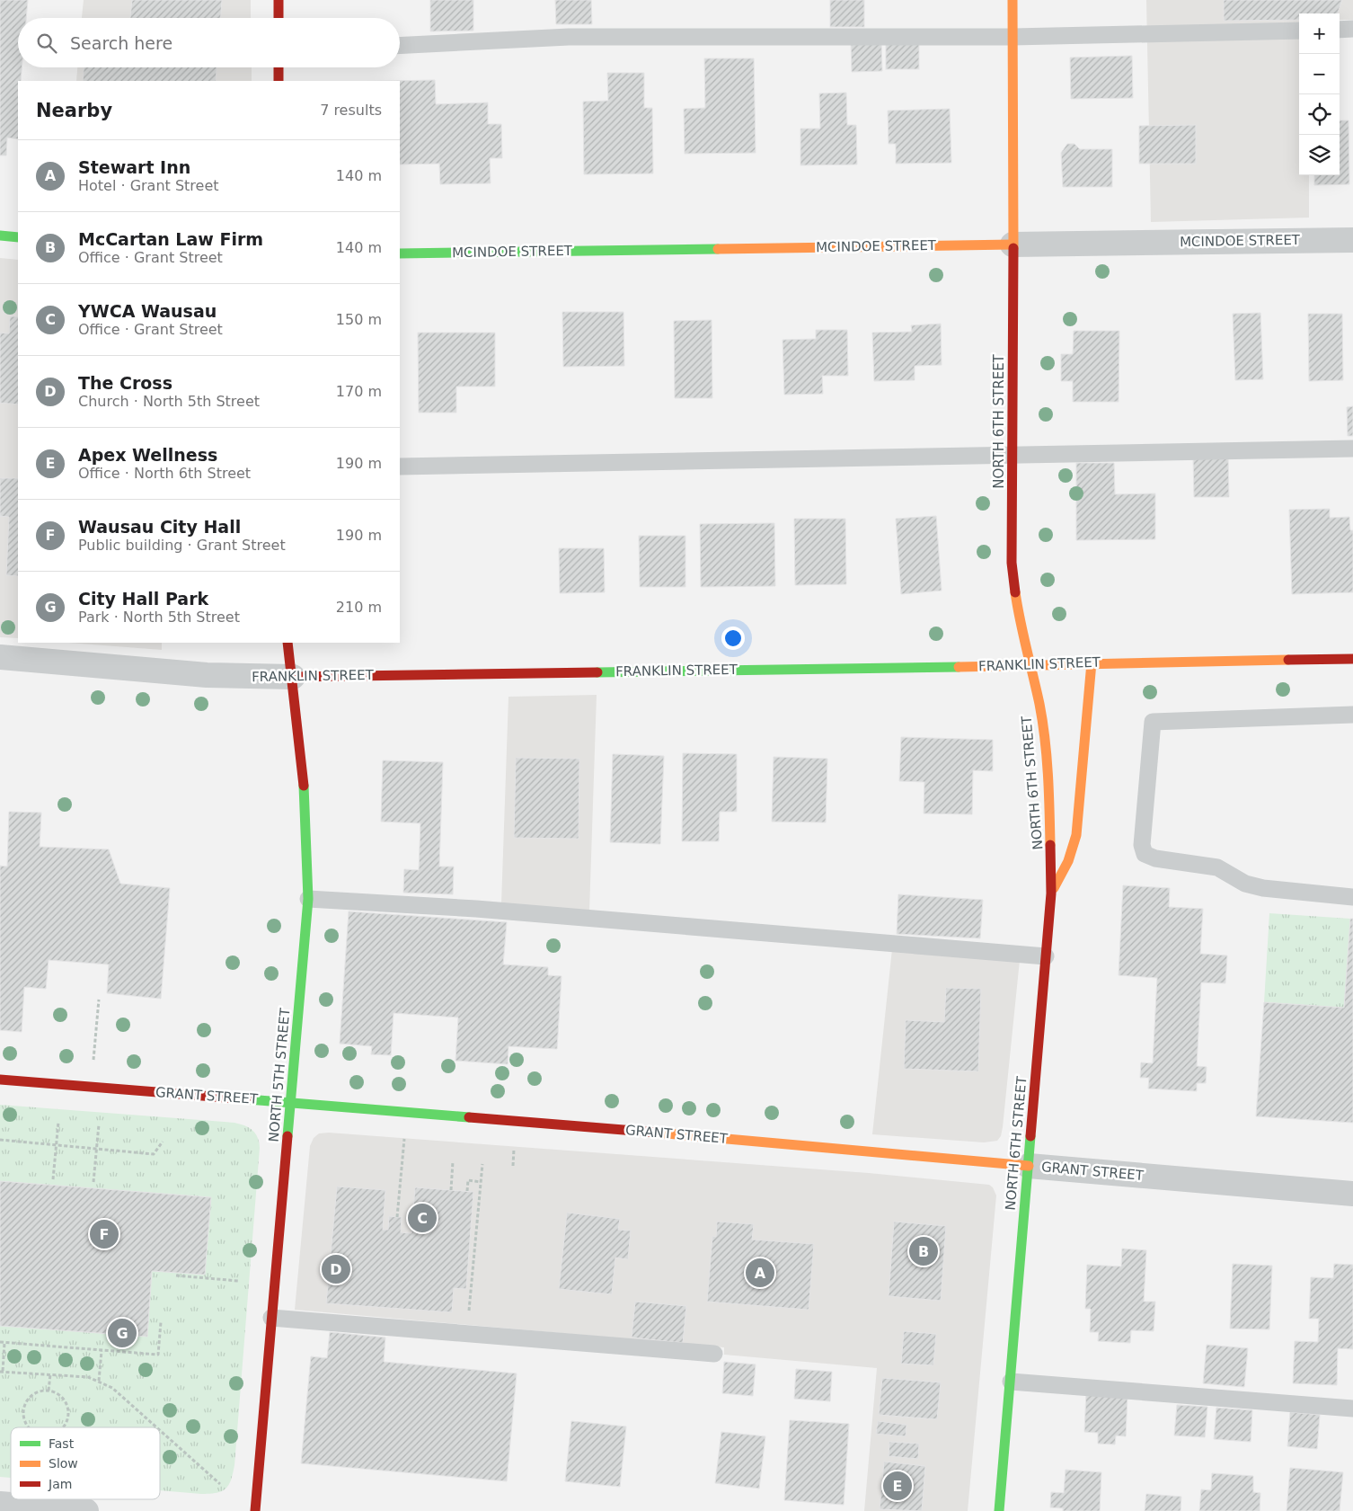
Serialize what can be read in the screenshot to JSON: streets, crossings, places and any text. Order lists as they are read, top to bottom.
{
  "streets": {
    "street": [
      "MCINDOE STREET",
      "NORTH 6TH STREET",
      "FRANKLIN STREET",
      "NORTH 5TH STREET",
      "GRANT STREET"
    ]
  },
  "crossings": [
    ["MCINDOE STREET", "NORTH 6TH STREET"],
    ["NORTH 6TH STREET", "FRANKLIN STREET"],
    ["NORTH 6TH STREET", "GRANT STREET"],
    ["FRANKLIN STREET", "NORTH 5TH STREET"],
    ["NORTH 5TH STREET", "GRANT STREET"]
  ],
  "legend": ["Fast", "Slow", "Jam"],
  "page": {
    "map_buttons": ["+", "−"],
    "search": "Search here",
    "heading": ["Nearby", "7 results"],
    "list": [
      {
        "mark": "A",
        "name": "Stewart Inn",
        "note": "Hotel · Grant Street",
        "value": "140 m"
      },
      {
        "mark": "B",
        "name": "McCartan Law Firm",
        "note": "Office · Grant Street",
        "value": "140 m"
      },
      {
        "mark": "C",
        "name": "YWCA Wausau",
        "note": "Office · Grant Street",
        "value": "150 m"
      },
      {
        "mark": "D",
        "name": "The Cross",
        "note": "Church · North 5th Street",
        "value": "170 m"
      },
      {
        "mark": "E",
        "name": "Apex Wellness",
        "note": "Office · North 6th Street",
        "value": "190 m"
      },
      {
        "mark": "F",
        "name": "Wausau City Hall",
        "note": "Public building · Grant Street",
        "value": "190 m"
      },
      {
        "mark": "G",
        "name": "City Hall Park",
        "note": "Park · North 5th Street",
        "value": "210 m"
      }
    ],
    "pins": [
      "C",
      "F",
      "B",
      "D",
      "A",
      "G",
      "E"
    ]
  }
}
